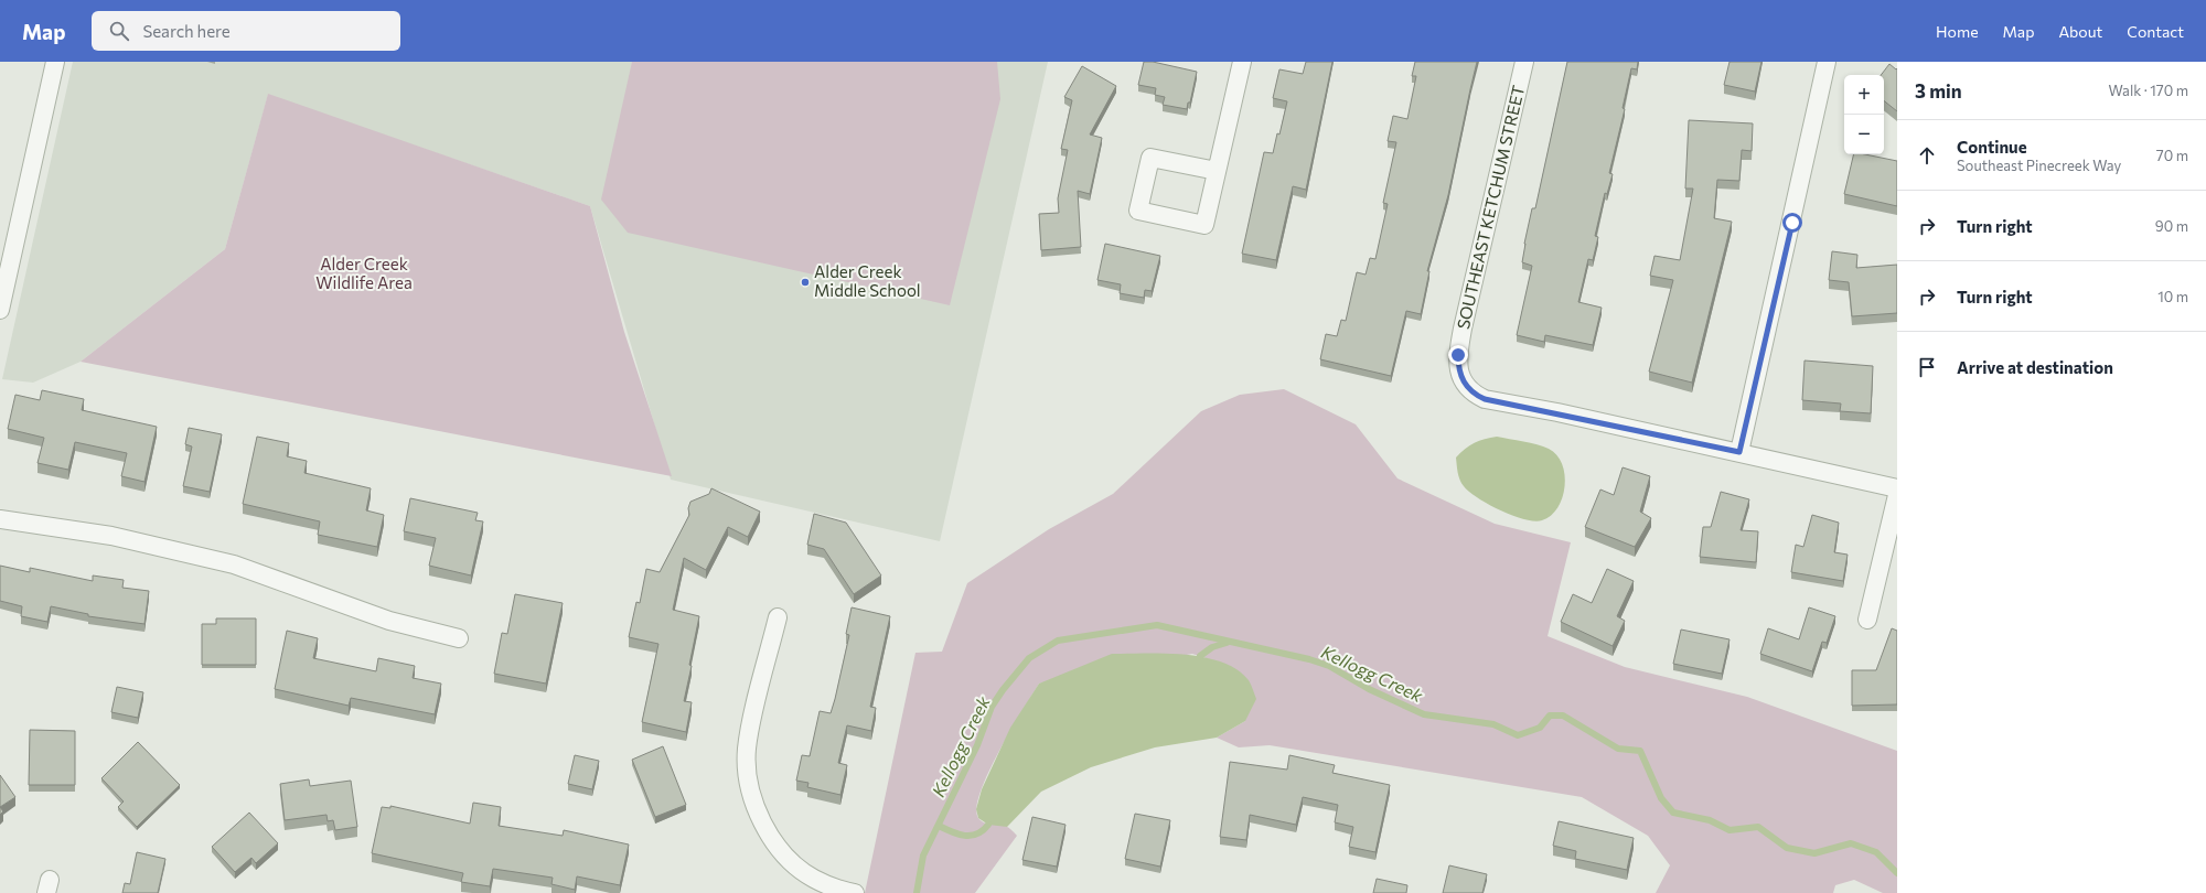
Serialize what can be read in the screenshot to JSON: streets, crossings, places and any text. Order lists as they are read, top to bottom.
{
  "streets": {
    "street": ["SOUTHEAST KETCHUM STREET"]
  },
  "water": ["Kellogg Creek"],
  "parks": ["Alder Creek Wildlife Area"],
  "places": ["Alder Creek Middle School"],
  "page": {
    "header": "Map",
    "search": "Search here",
    "nav": [
      "Home",
      "Map",
      "About",
      "Contact"
    ],
    "heading": ["3 min", "Walk · 170 m"],
    "map_buttons": ["+", "−"],
    "list": [
      ["Continue", "Southeast Pinecreek Way", "70 m"],
      ["Turn right", "90 m"],
      ["Turn right", "10 m"],
      "Arrive at destination"
    ]
  }
}
